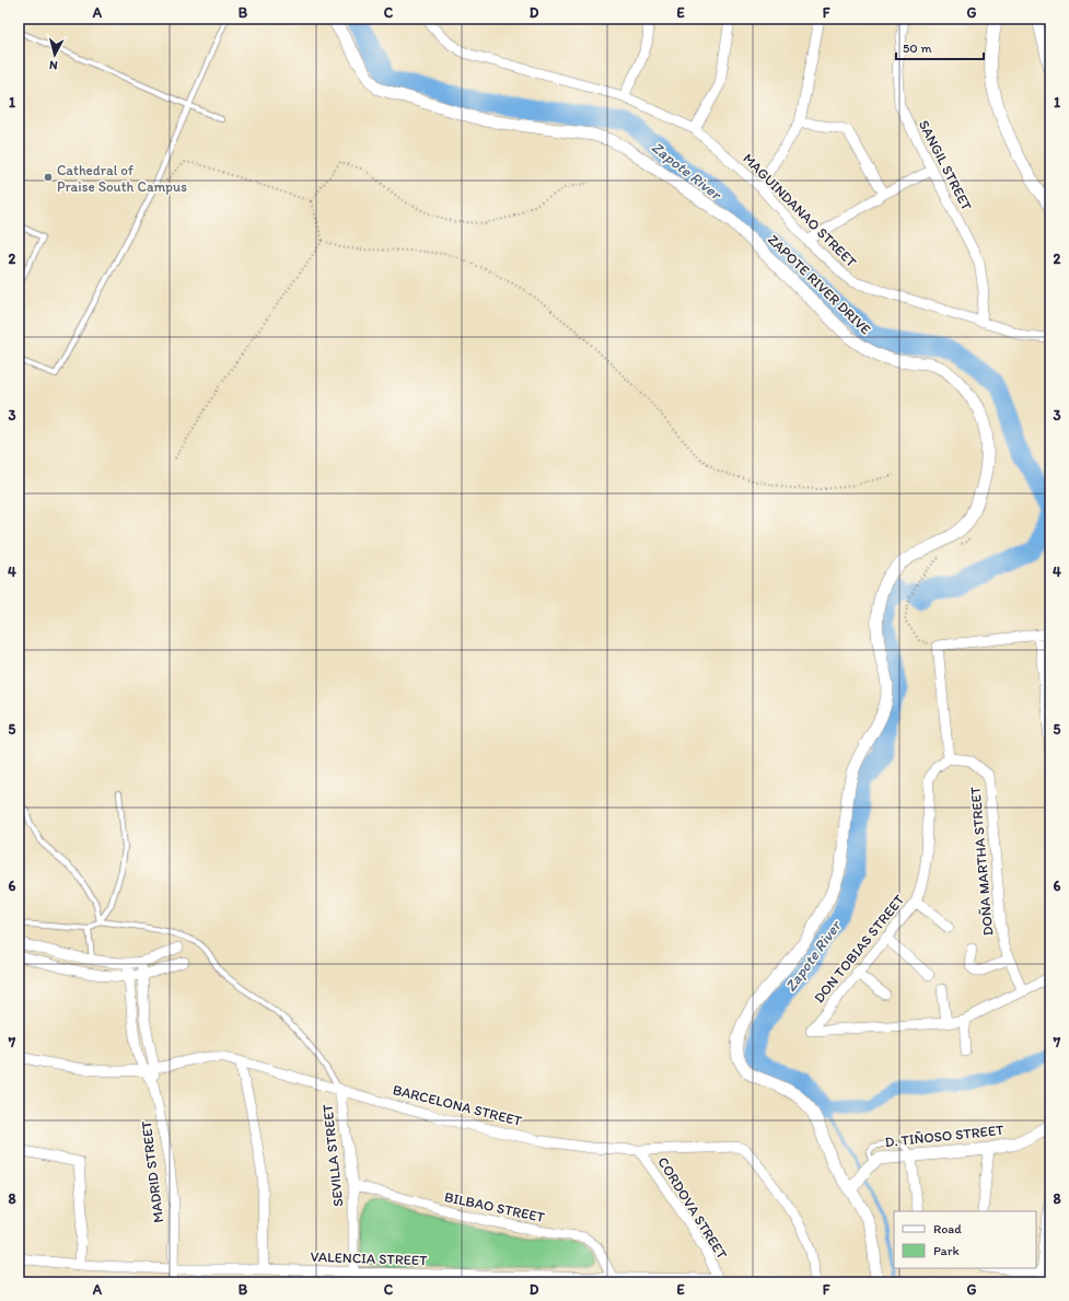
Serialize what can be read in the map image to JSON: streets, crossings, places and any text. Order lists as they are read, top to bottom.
{
  "streets": {
    "street": [
      "SANGIL STREET",
      "MAGUINDANAO STREET",
      "ZAPOTE RIVER DRIVE",
      "DOÑA MARTHA STREET",
      "DON TOBIAS STREET",
      "BARCELONA STREET",
      "D. TIÑOSO STREET",
      "SEVILLA STREET",
      "MADRID STREET",
      "BILBAO STREET",
      "CORDOVA STREET",
      "VALENCIA STREET"
    ]
  },
  "crossings": [
    ["SANGIL STREET", "MAGUINDANAO STREET"],
    ["ZAPOTE RIVER DRIVE", "D. TIÑOSO STREET"],
    ["DOÑA MARTHA STREET", "DON TOBIAS STREET"],
    ["BARCELONA STREET", "SEVILLA STREET"],
    ["BARCELONA STREET", "MADRID STREET"],
    ["BARCELONA STREET", "CORDOVA STREET"],
    ["SEVILLA STREET", "BILBAO STREET"],
    ["SEVILLA STREET", "VALENCIA STREET"],
    ["MADRID STREET", "VALENCIA STREET"],
    ["BILBAO STREET", "VALENCIA STREET"],
    ["CORDOVA STREET", "VALENCIA STREET"]
  ],
  "water": ["Zapote River"],
  "places": ["Cathedral of Praise South Campus"],
  "legend": ["Road", "Park"],
  "scale_bar": "50 m",
  "north": "bottom",
  "grid": {
    "columns": [
      "A",
      "B",
      "C",
      "D",
      "E",
      "F",
      "G"
    ],
    "rows": [
      "1",
      "2",
      "3",
      "4",
      "5",
      "6",
      "7",
      "8"
    ]
  }
}
